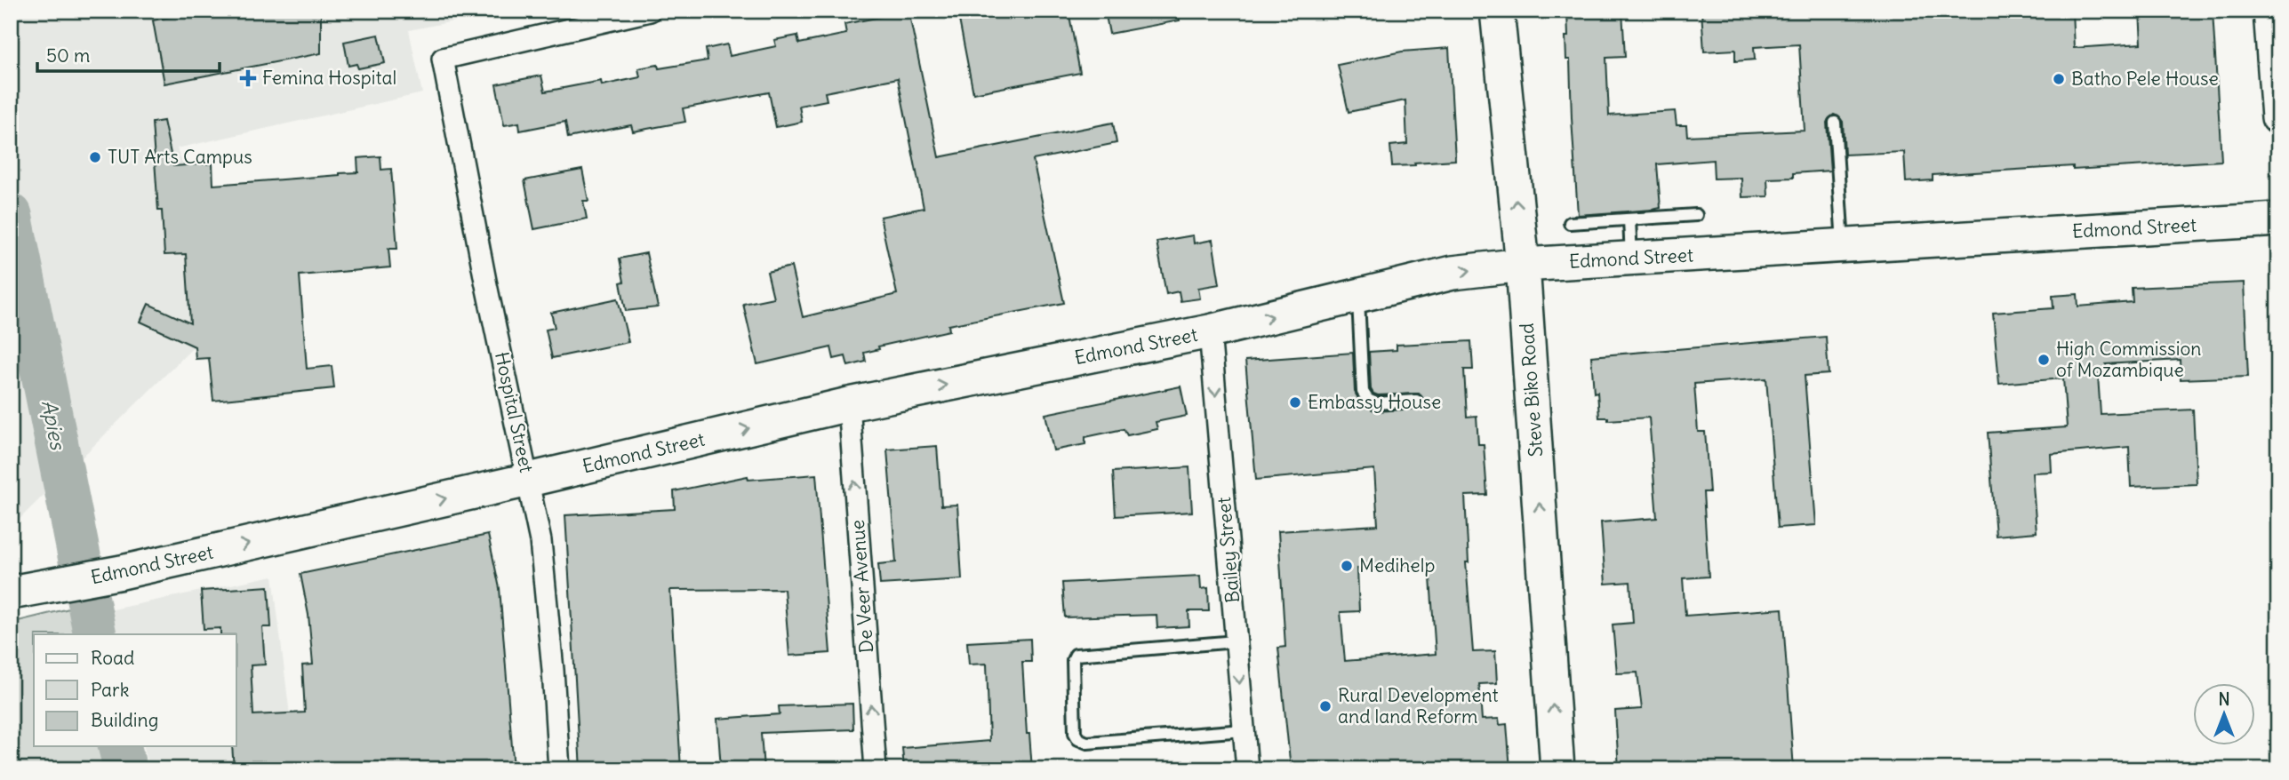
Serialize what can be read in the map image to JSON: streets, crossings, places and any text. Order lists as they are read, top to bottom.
{
  "streets": {
    "main road": ["Edmond Street", "Steve Biko Road"],
    "street": ["Hospital Street", "Bailey Street", "De Veer Avenue"]
  },
  "crossings": [
    ["Edmond Street", "Steve Biko Road"],
    ["Edmond Street", "Hospital Street"],
    ["Edmond Street", "Bailey Street"],
    ["Edmond Street", "De Veer Avenue"]
  ],
  "one_way": [
    "Edmond Street",
    "Steve Biko Road",
    "Bailey Street",
    "De Veer Avenue"
  ],
  "water": ["Apies"],
  "places": {
    "health": ["Femina Hospital"],
    "other": [
      "Batho Pele House",
      "TUT Arts Campus",
      "High Commission of Mozambique",
      "Embassy House",
      "Medihelp",
      "Rural Development and land Reform"
    ]
  },
  "legend": ["Road", "Park", "Building"],
  "scale_bar": "50 m",
  "north": "top"
}
